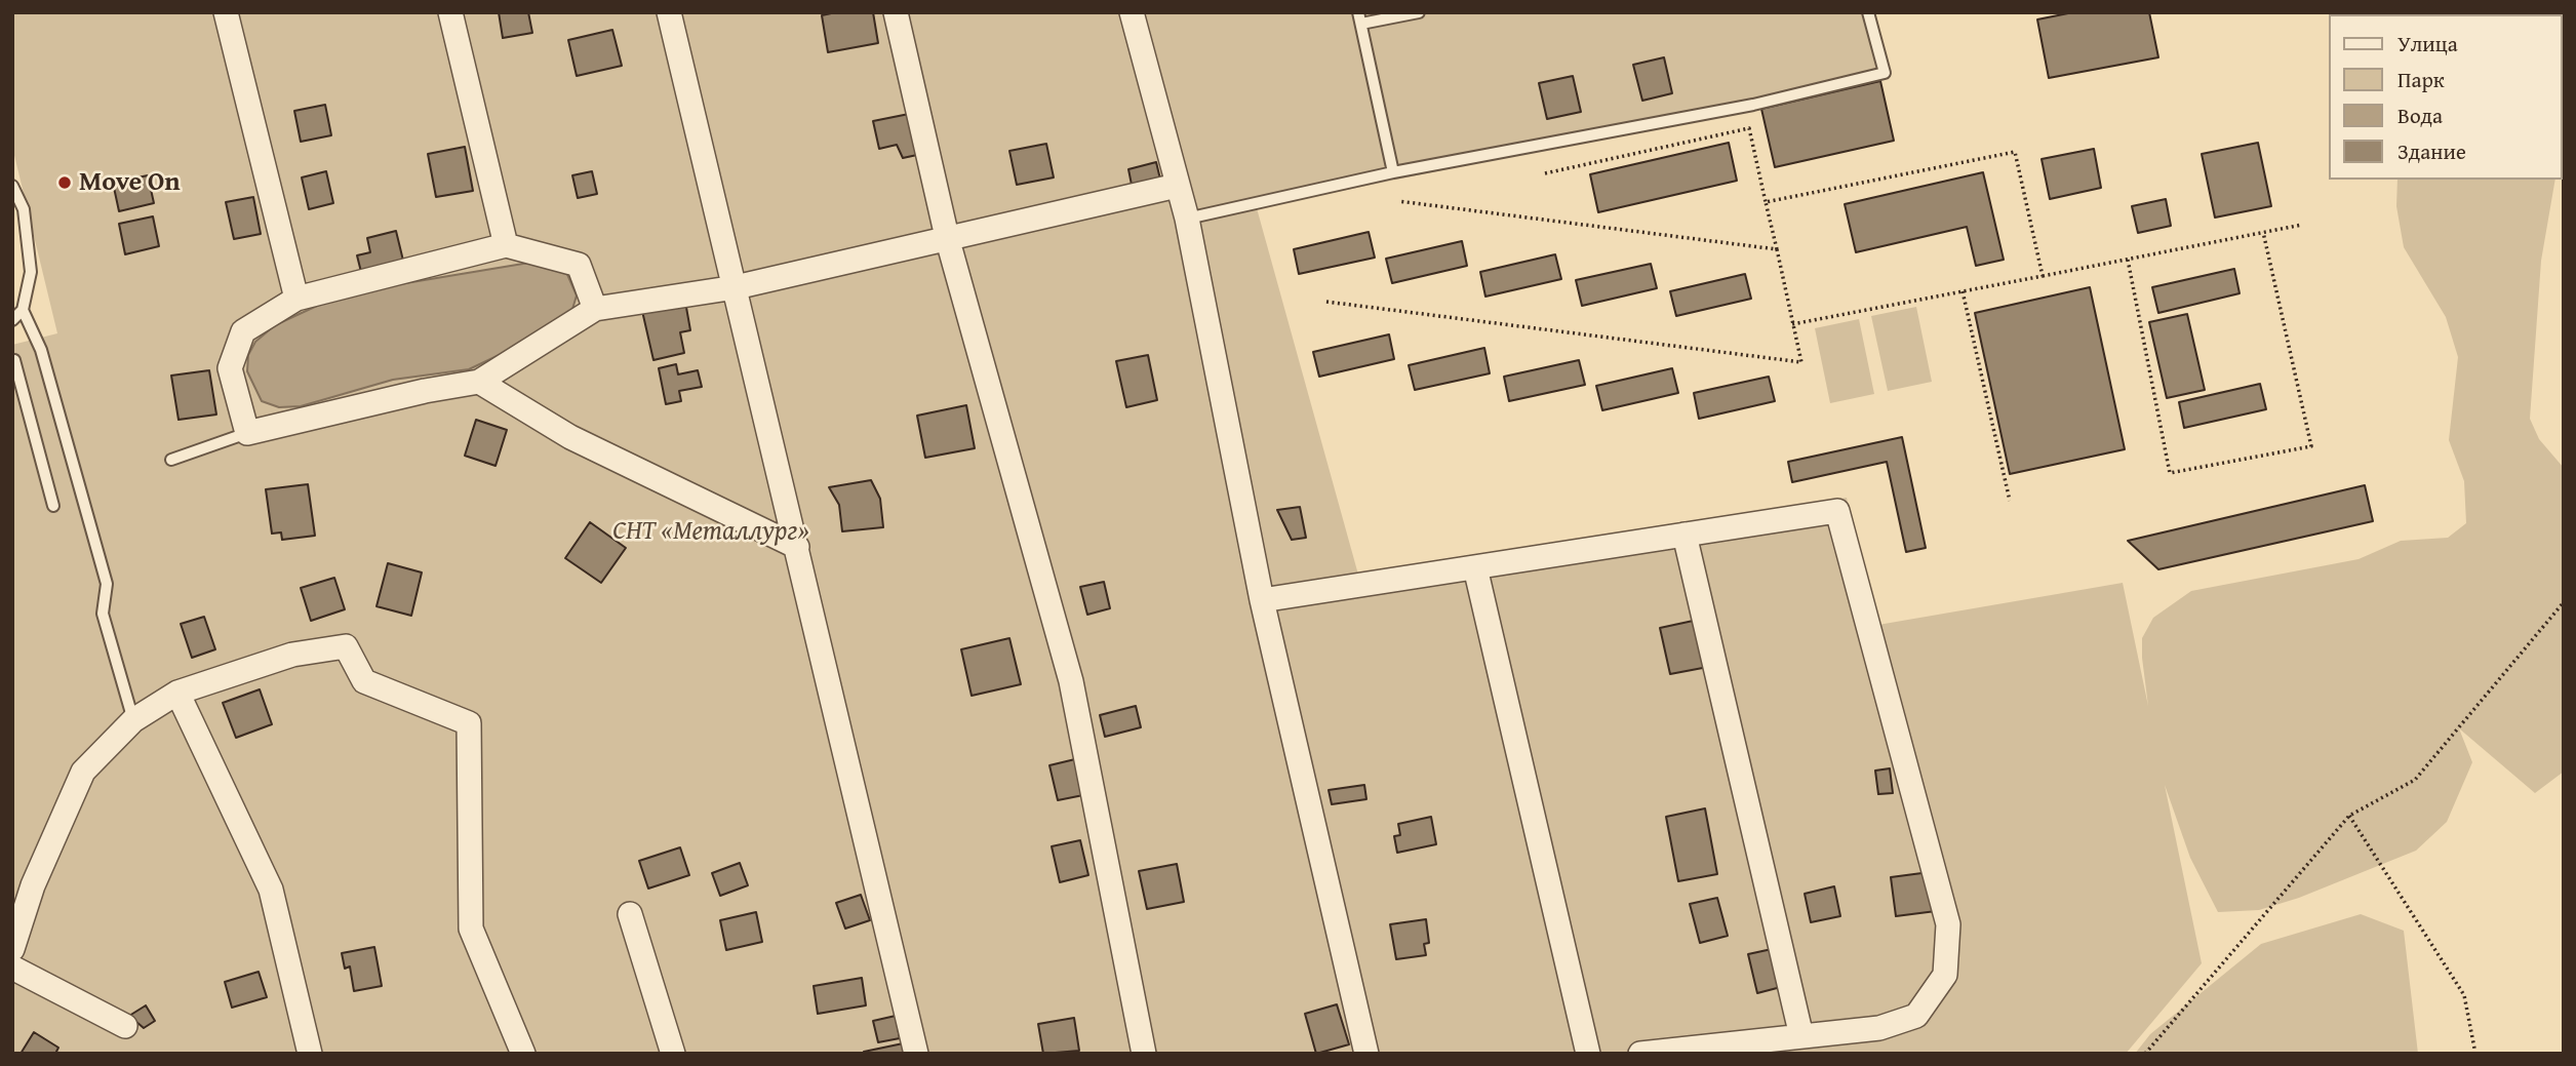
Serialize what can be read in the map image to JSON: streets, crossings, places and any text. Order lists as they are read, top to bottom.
{
  "parks": ["СНТ «Металлург»"],
  "places": ["Move On"],
  "legend": [
    "Улица",
    "Парк",
    "Вода",
    "Здание"
  ]
}
